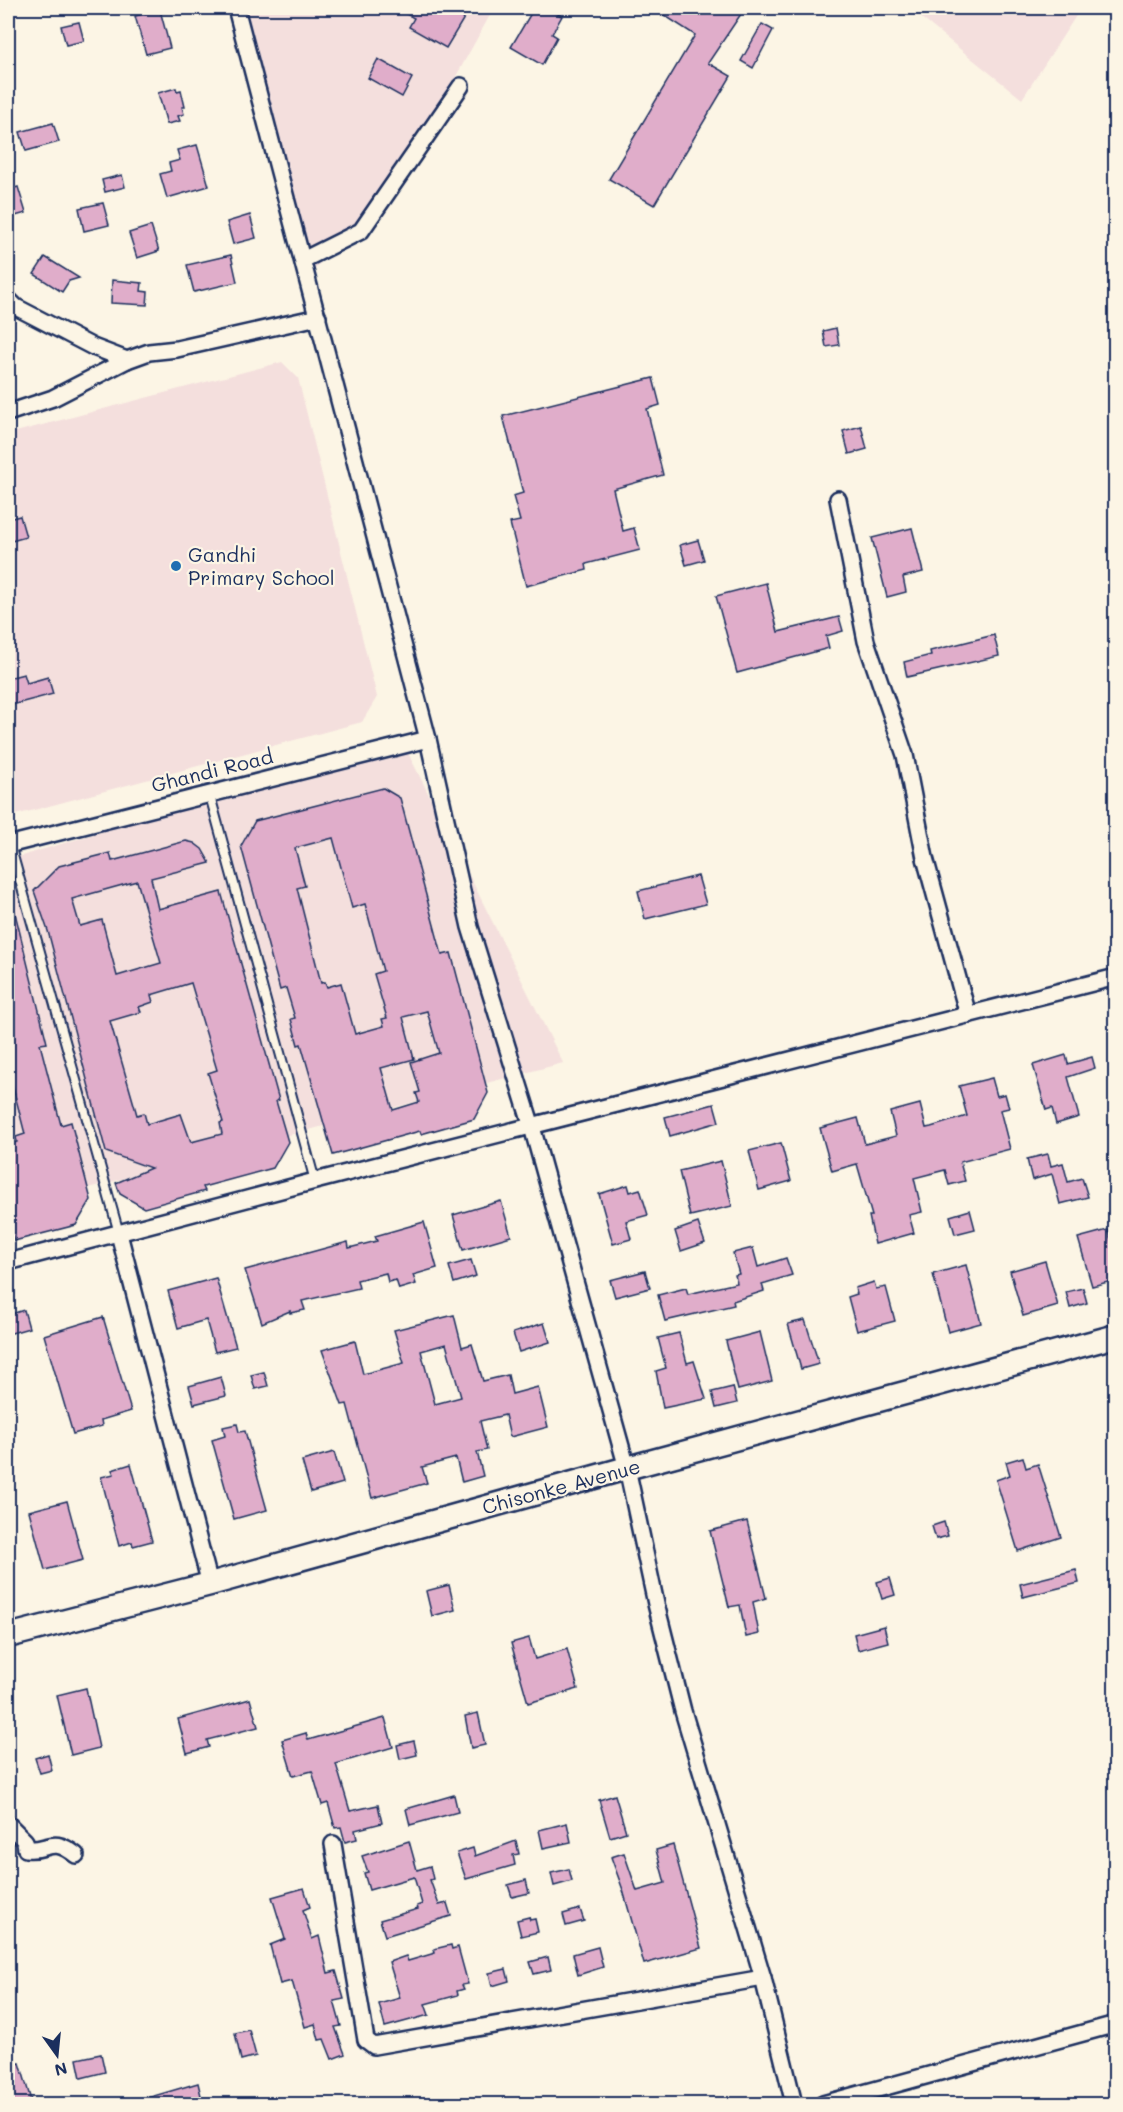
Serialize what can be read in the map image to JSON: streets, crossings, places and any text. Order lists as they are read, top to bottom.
{
  "streets": {
    "street": ["Ghandi Road", "Chisonke Avenue"]
  },
  "places": ["Gandhi Primary School"],
  "north": "bottom"
}
